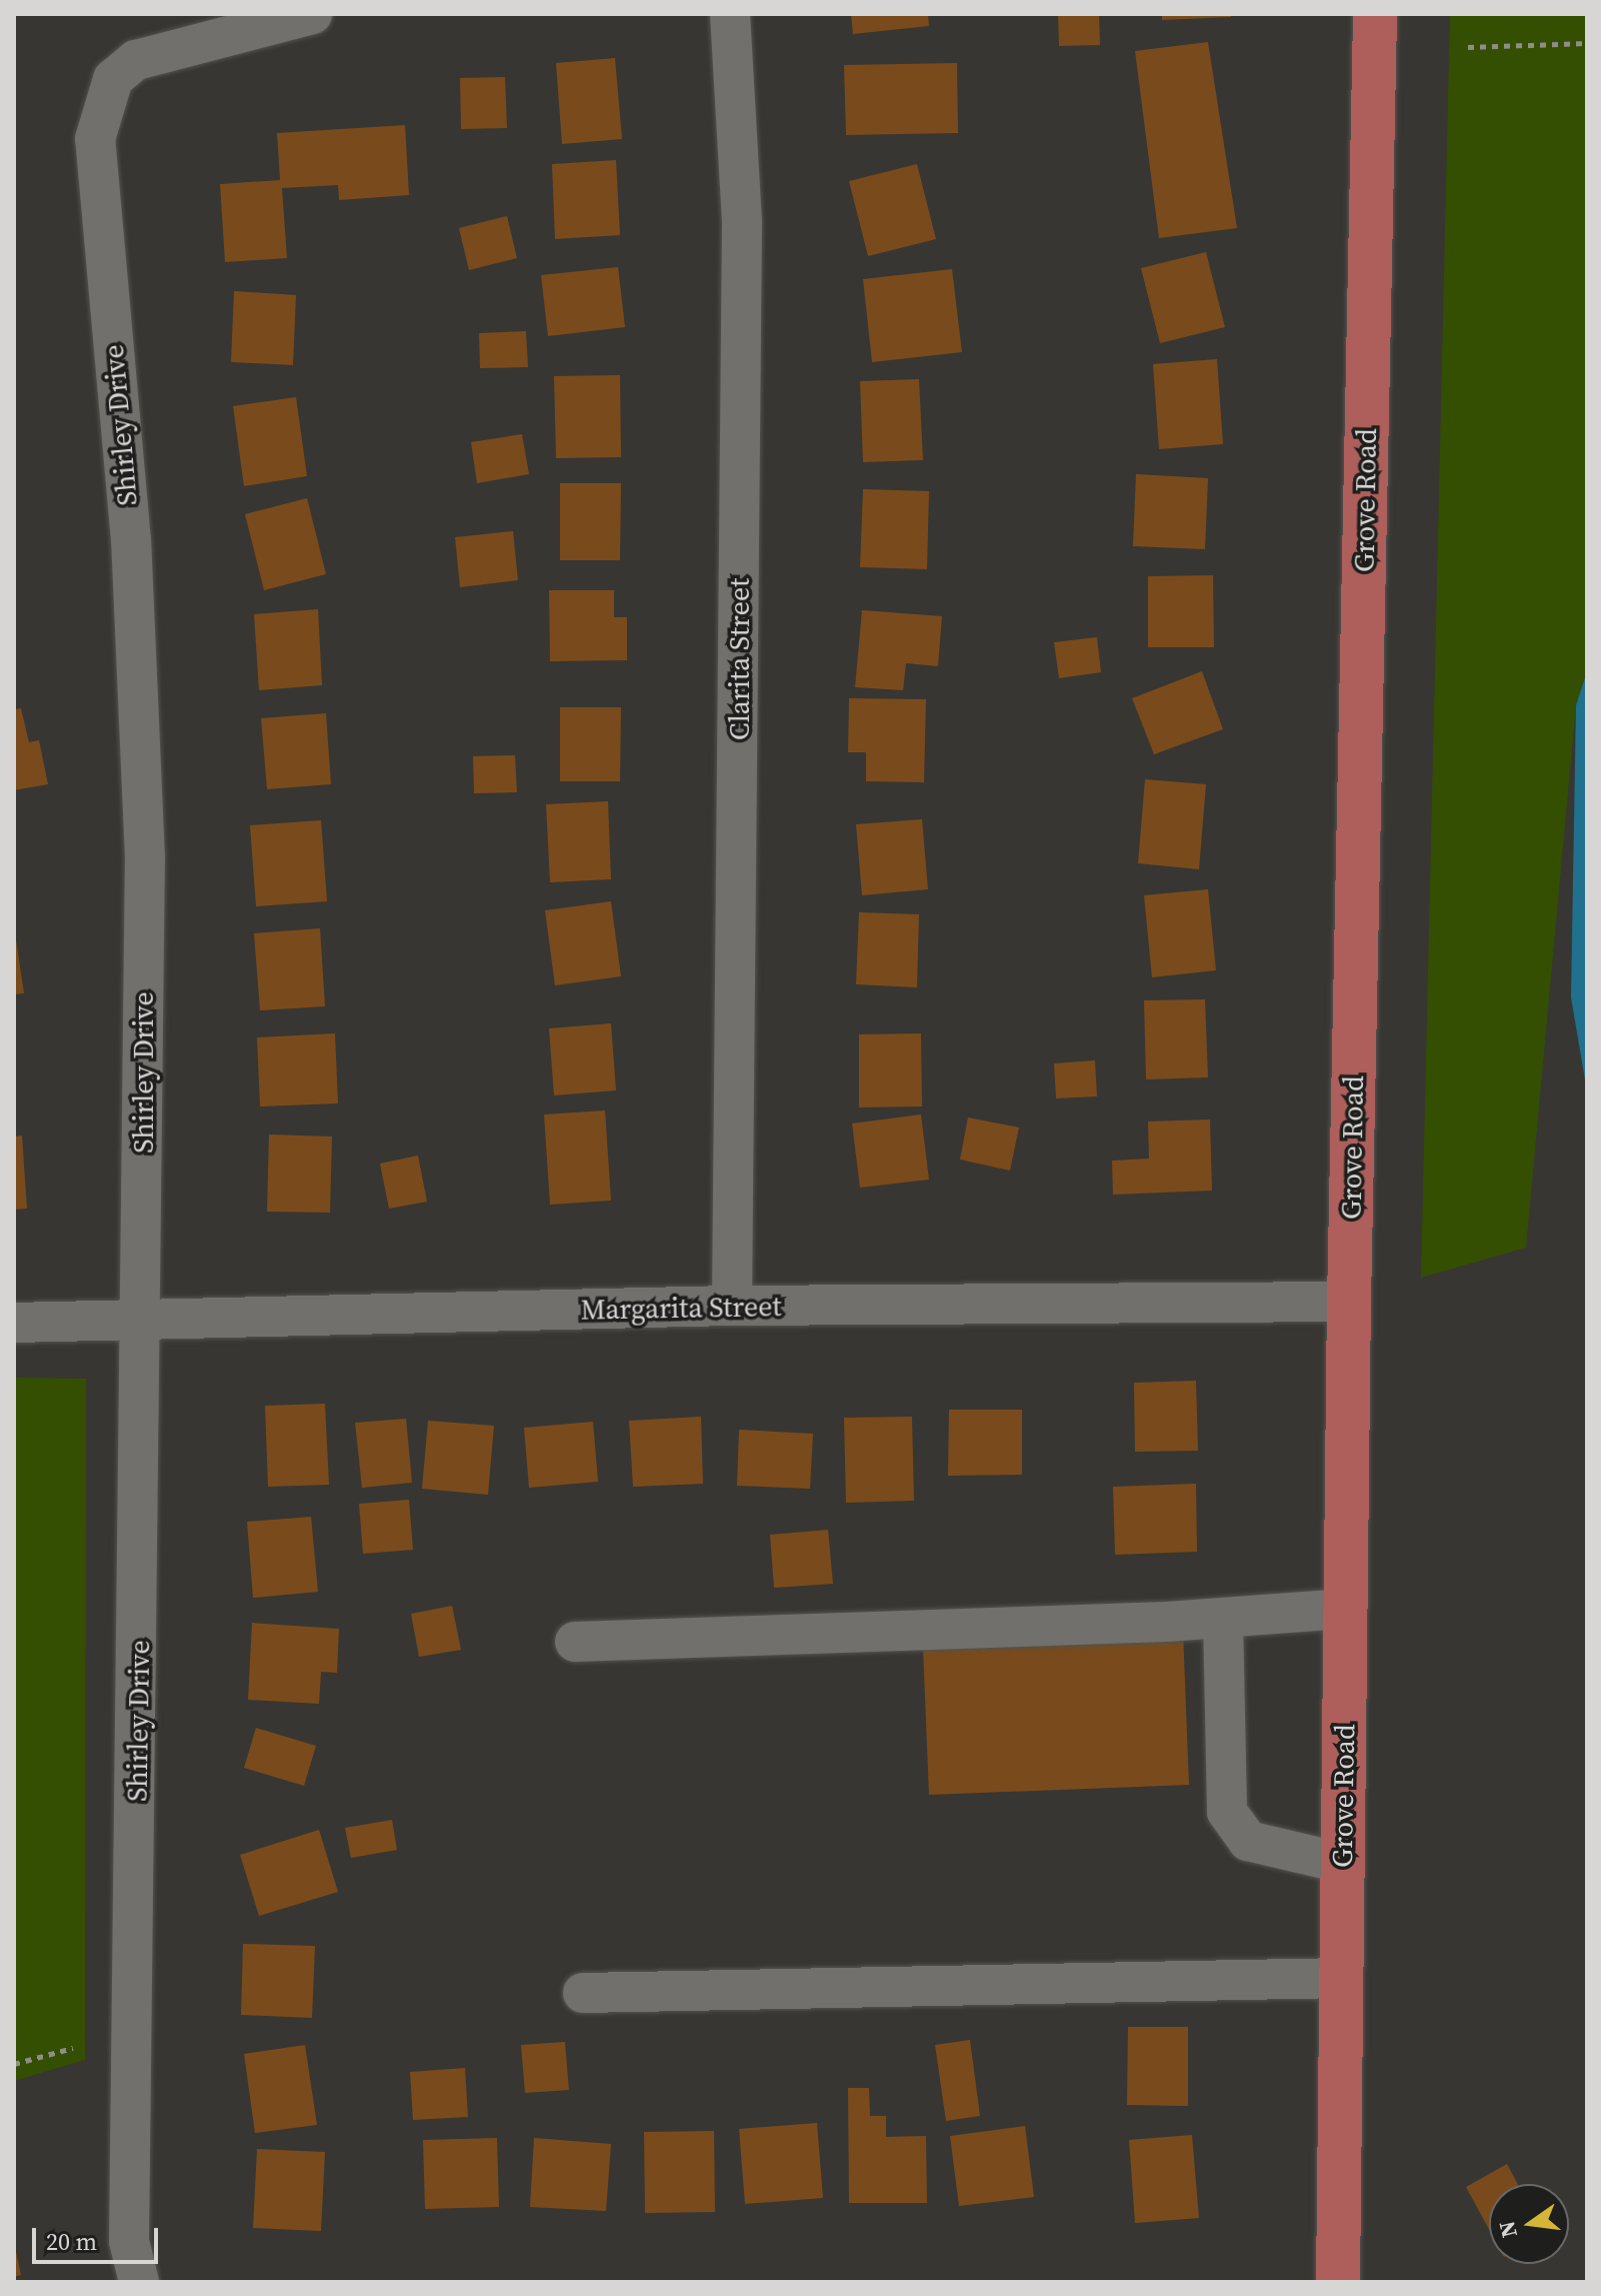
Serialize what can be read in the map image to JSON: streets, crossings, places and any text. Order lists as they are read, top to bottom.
{
  "streets": {
    "main road": ["Grove Road"],
    "street": ["Shirley Drive", "Clarita Street", "Margarita Street"]
  },
  "crossings": [
    ["Shirley Drive", "Margarita Street"],
    ["Grove Road", "Margarita Street"],
    ["Clarita Street", "Margarita Street"]
  ],
  "scale_bar": "20 m",
  "north": "left"
}
